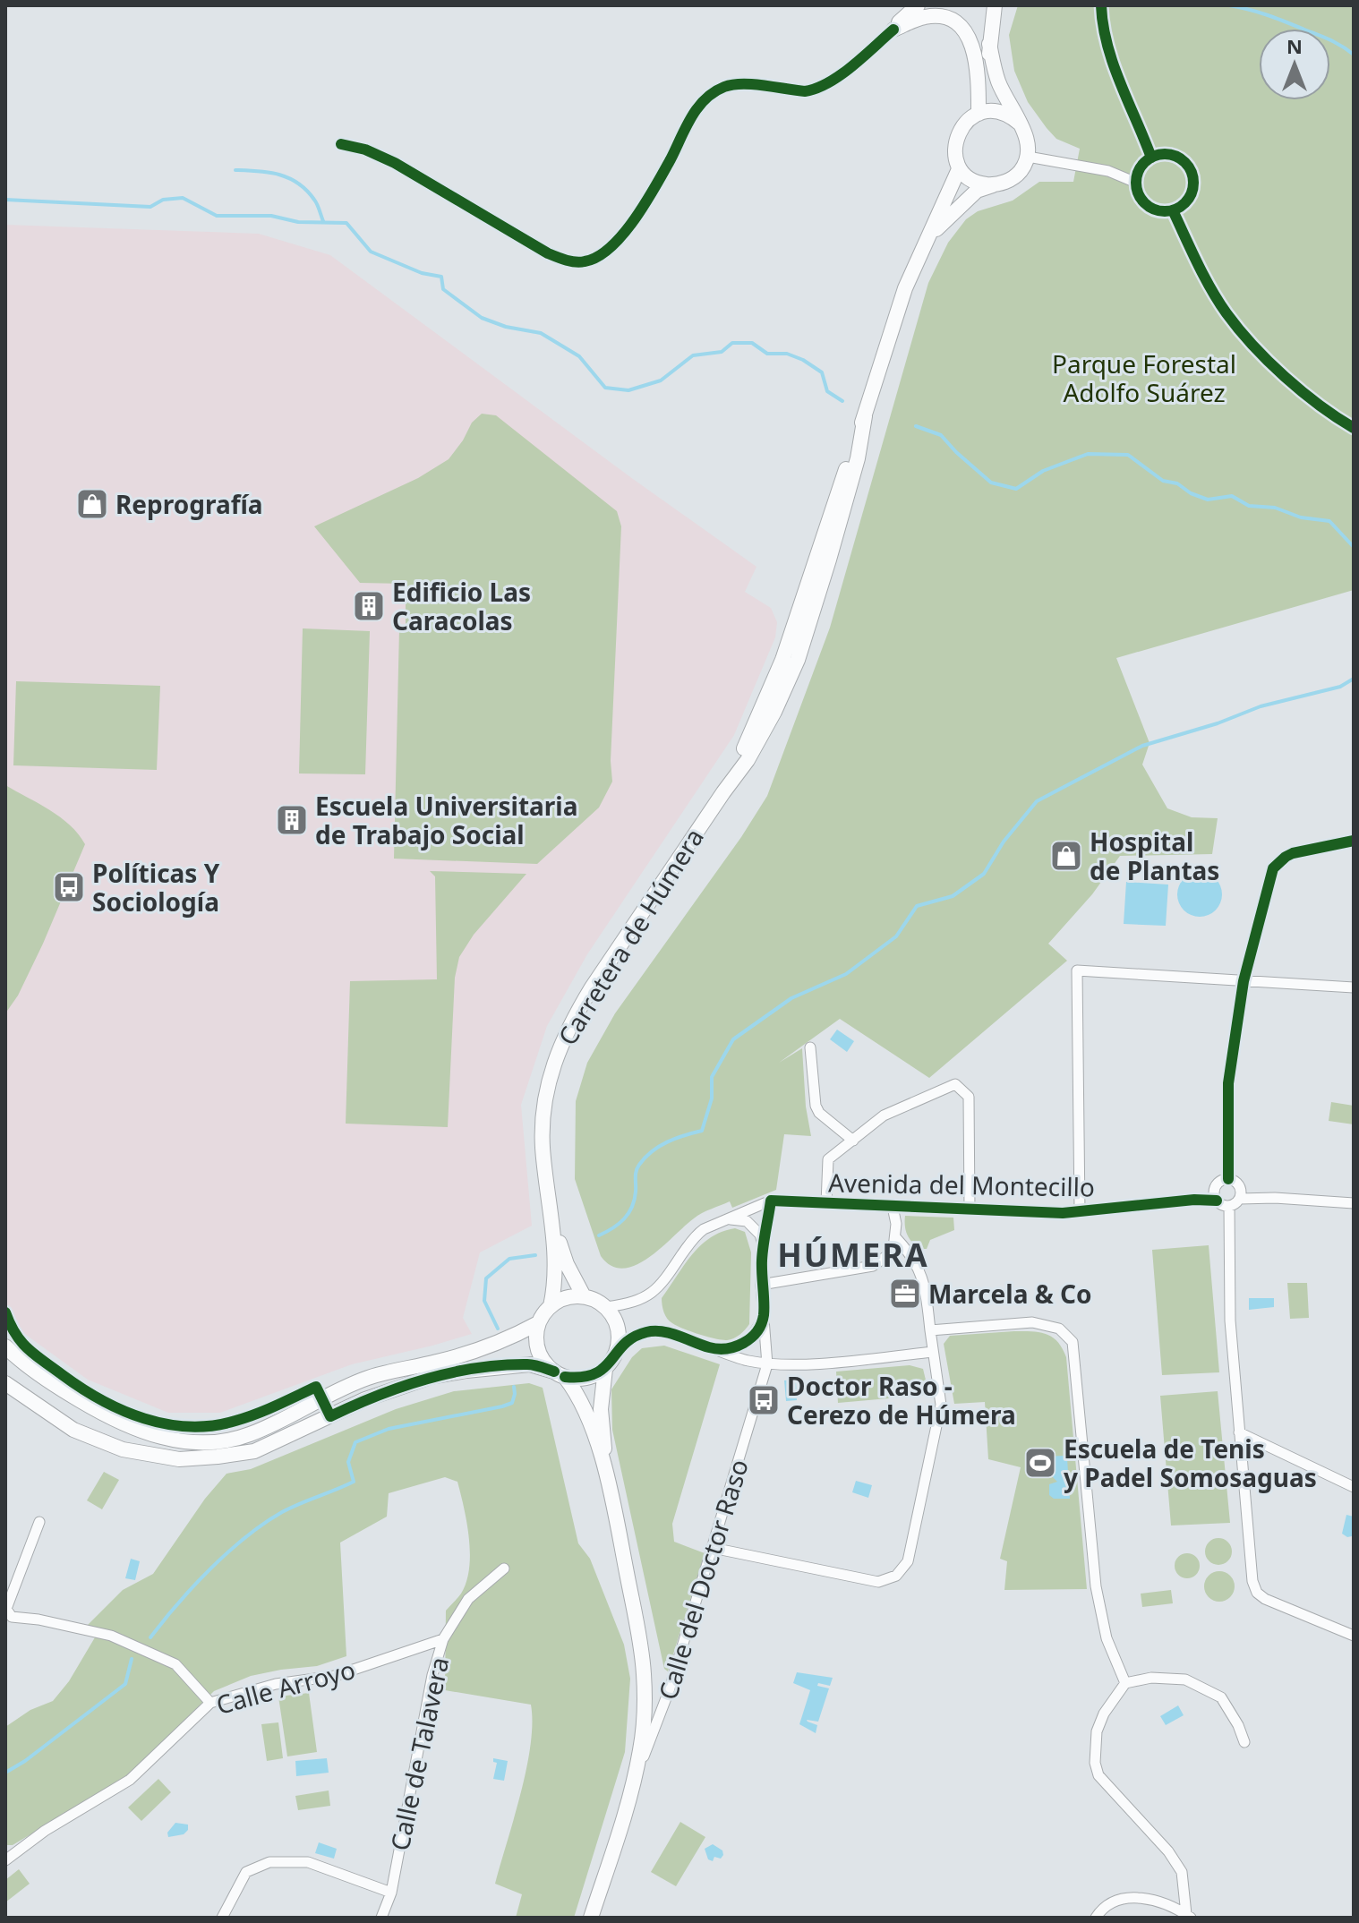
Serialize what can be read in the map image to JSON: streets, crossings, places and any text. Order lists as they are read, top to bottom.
{
  "streets": {
    "main road": ["Carretera de Húmera"],
    "street": [
      "Avenida del Montecillo",
      "Calle del Doctor Raso",
      "Calle Arroyo",
      "Calle de Talavera"
    ]
  },
  "crossings": [
    ["Calle Arroyo", "Calle de Talavera"]
  ],
  "districts": ["HÚMERA"],
  "parks": ["Parque Forestal Adolfo Suárez"],
  "places": {
    "shop": ["Reprografía", "Hospital de Plantas"],
    "building": ["Edificio Las Caracolas", "Escuela Universitaria de Trabajo Social"],
    "bus stop": ["Políticas Y Sociología", "Doctor Raso - Cerezo de Húmera"],
    "office": ["Marcela & Co"],
    "sports": ["Escuela de Tenis y Padel Somosaguas"]
  },
  "north": "top"
}
